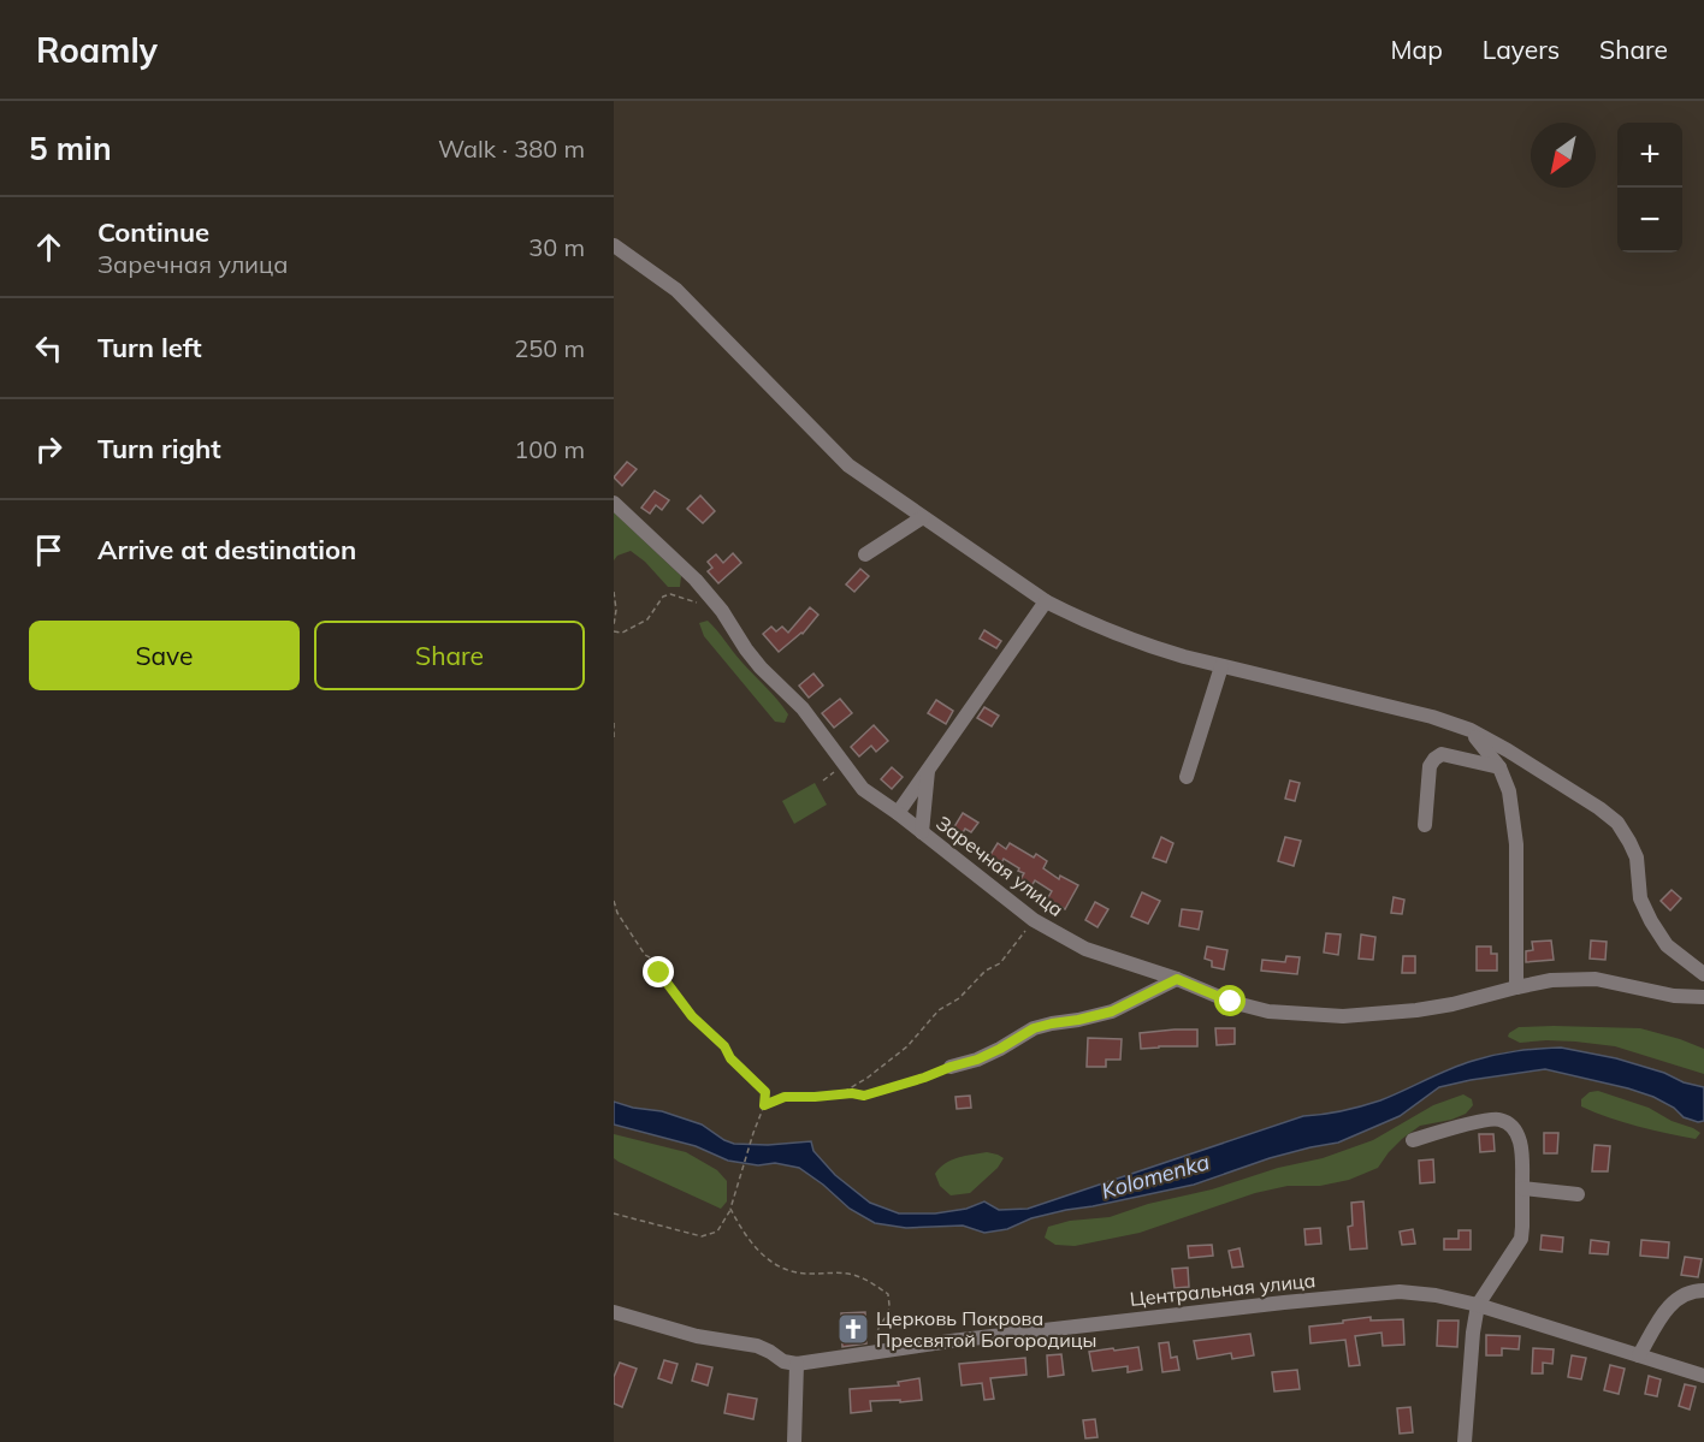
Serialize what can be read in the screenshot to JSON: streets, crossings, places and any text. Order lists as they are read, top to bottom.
{
  "streets": {
    "street": ["Заречная улица", "Центральная улица"]
  },
  "water": ["Kolomenka"],
  "places": {
    "church": ["Церковь Покрова Пресвятой Богородицы"]
  },
  "north": "bottom left",
  "page": {
    "header": "Roamly",
    "nav": ["Map", "Layers", "Share"],
    "heading": ["5 min", "Walk · 380 m"],
    "map_buttons": ["+", "−"],
    "list": [
      ["Continue", "Заречная улица", "30 m"],
      ["Turn left", "250 m"],
      ["Turn right", "100 m"],
      "Arrive at destination"
    ],
    "buttons": ["Save", "Share"]
  }
}
